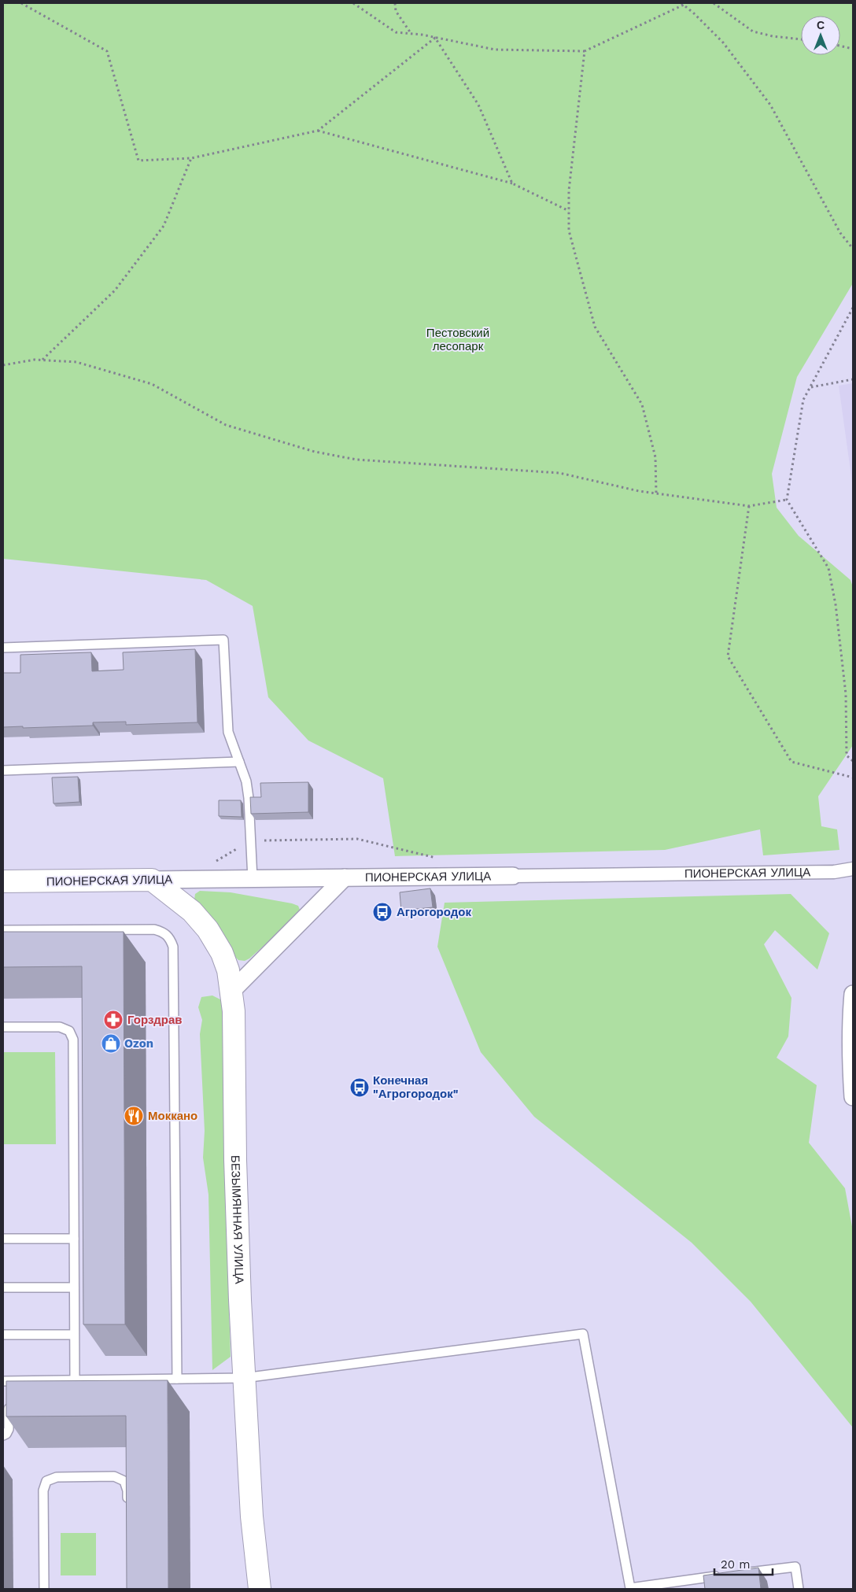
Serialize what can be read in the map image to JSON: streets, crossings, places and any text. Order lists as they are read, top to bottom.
{
  "streets": {
    "street": ["ПИОНЕРСКАЯ УЛИЦА", "БЕЗЫМЯННАЯ УЛИЦА"]
  },
  "crossings": [
    ["ПИОНЕРСКАЯ УЛИЦА", "БЕЗЫМЯННАЯ УЛИЦА"]
  ],
  "parks": ["Пестовский лесопарк"],
  "places": {
    "bus stop": ["Агрогородок", "Конечная \"Агрогородок\""],
    "pharmacy": ["Горздрав"],
    "shop": ["Ozon"],
    "restaurant": ["Моккано"]
  },
  "scale_bar": "20 m",
  "north": "top"
}
